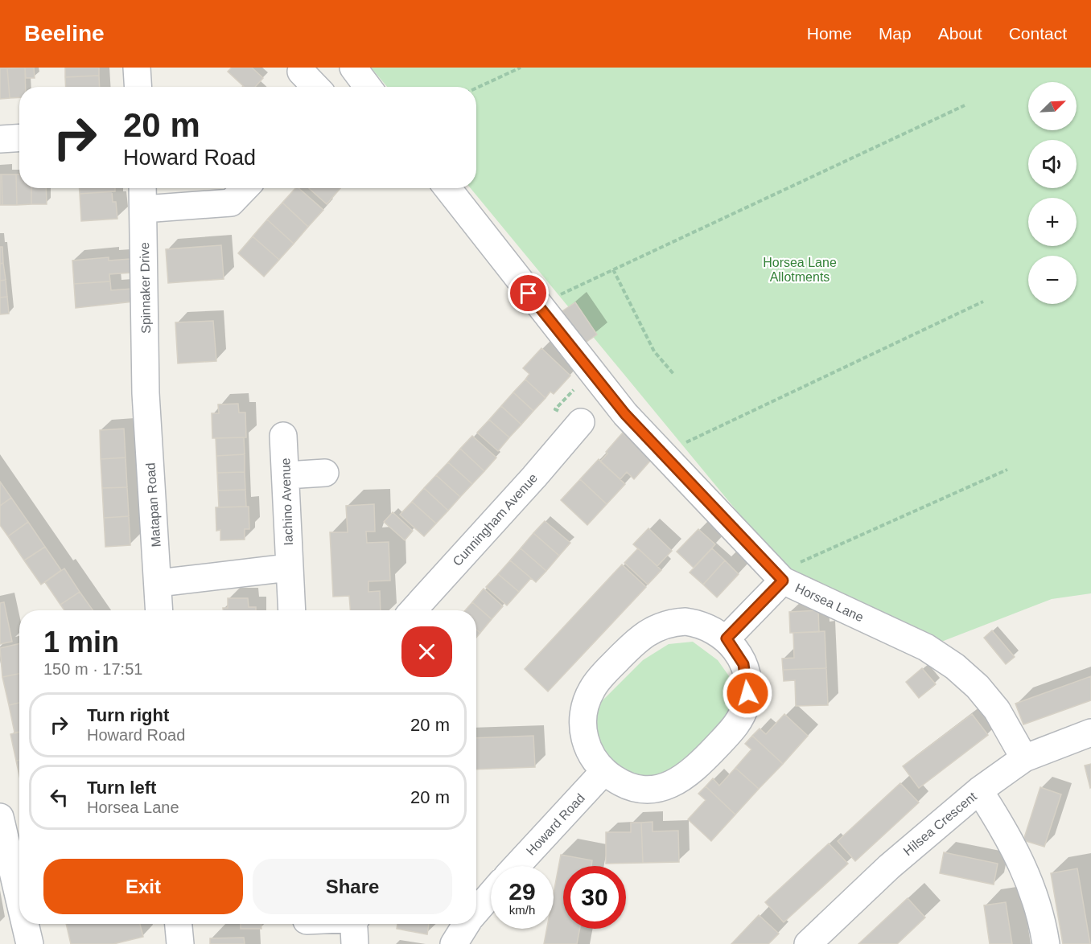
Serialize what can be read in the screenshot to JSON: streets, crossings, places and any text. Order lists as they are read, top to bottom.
{
  "streets": {
    "street": [
      "Spinnaker Drive",
      "Iachino Avenue",
      "Matapan Road",
      "Cunningham Avenue",
      "Horsea Lane",
      "Hilsea Crescent",
      "Howard Road"
    ]
  },
  "crossings": [
    ["Spinnaker Drive", "Matapan Road"],
    ["Horsea Lane", "Hilsea Crescent"]
  ],
  "parks": ["Horsea Lane Allotments"],
  "north": "top right",
  "page": {
    "header": "Beeline",
    "nav": [
      "Home",
      "Map",
      "About",
      "Contact"
    ],
    "map_buttons": ["+", "−"],
    "turn": ["20 m", "Howard Road"],
    "heading": ["1 min", "150 m · 17:51"],
    "list": [
      {
        "name": "Turn right",
        "note": "Howard Road",
        "value": "20 m"
      },
      {
        "name": "Turn left",
        "note": "Horsea Lane",
        "value": "20 m"
      }
    ],
    "buttons": ["Exit", "Share"],
    "speed": "29 km/h",
    "limit": "30"
  }
}
